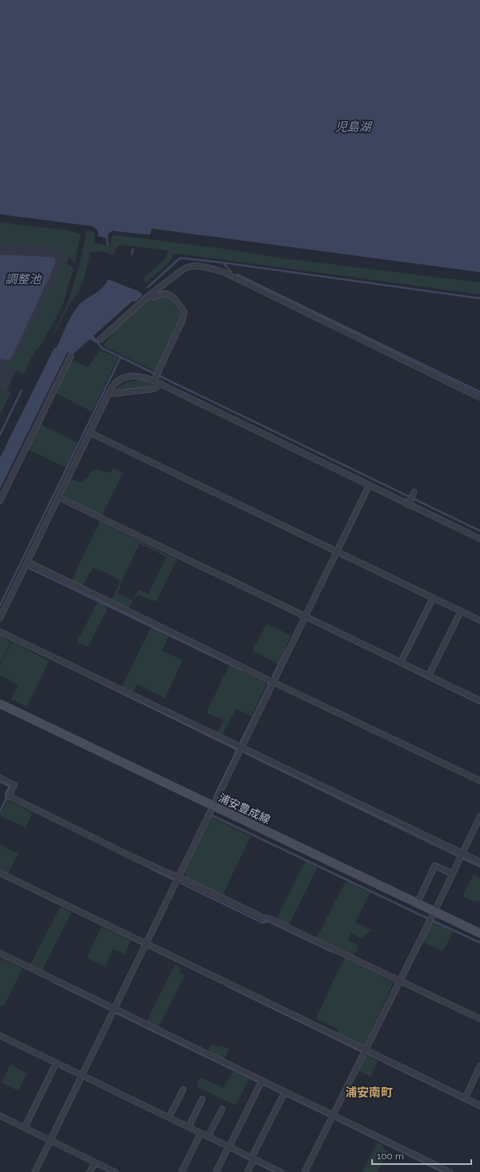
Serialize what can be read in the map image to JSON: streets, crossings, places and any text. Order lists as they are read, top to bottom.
{
  "streets": {
    "main road": ["浦安豊成線"]
  },
  "districts": ["浦安南町"],
  "water": ["児島湖", "調整池"],
  "scale_bar": "100 m"
}
